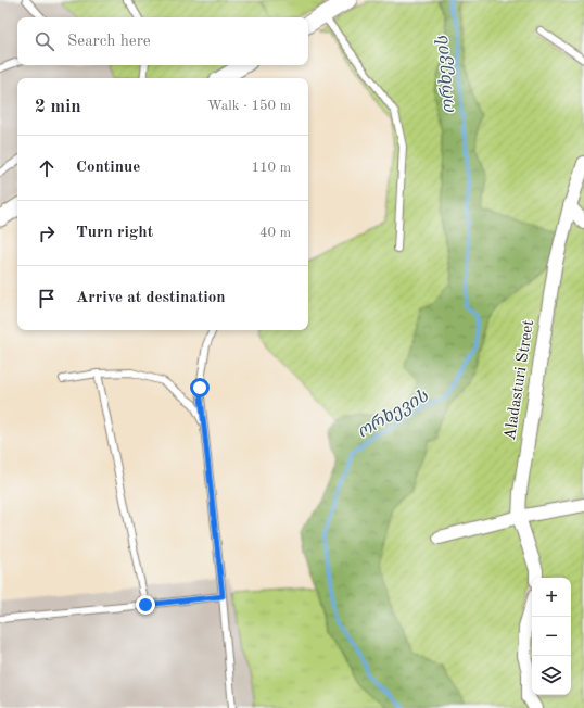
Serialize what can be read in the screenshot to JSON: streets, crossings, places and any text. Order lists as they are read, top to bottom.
{
  "streets": {
    "street": ["Aladasturi Street"]
  },
  "water": ["ორხევის"],
  "page": {
    "search": "Search here",
    "heading": ["2 min", "Walk · 150 m"],
    "list": [
      ["Continue", "110 m"],
      ["Turn right", "40 m"],
      "Arrive at destination"
    ],
    "map_buttons": ["+", "−"]
  }
}
